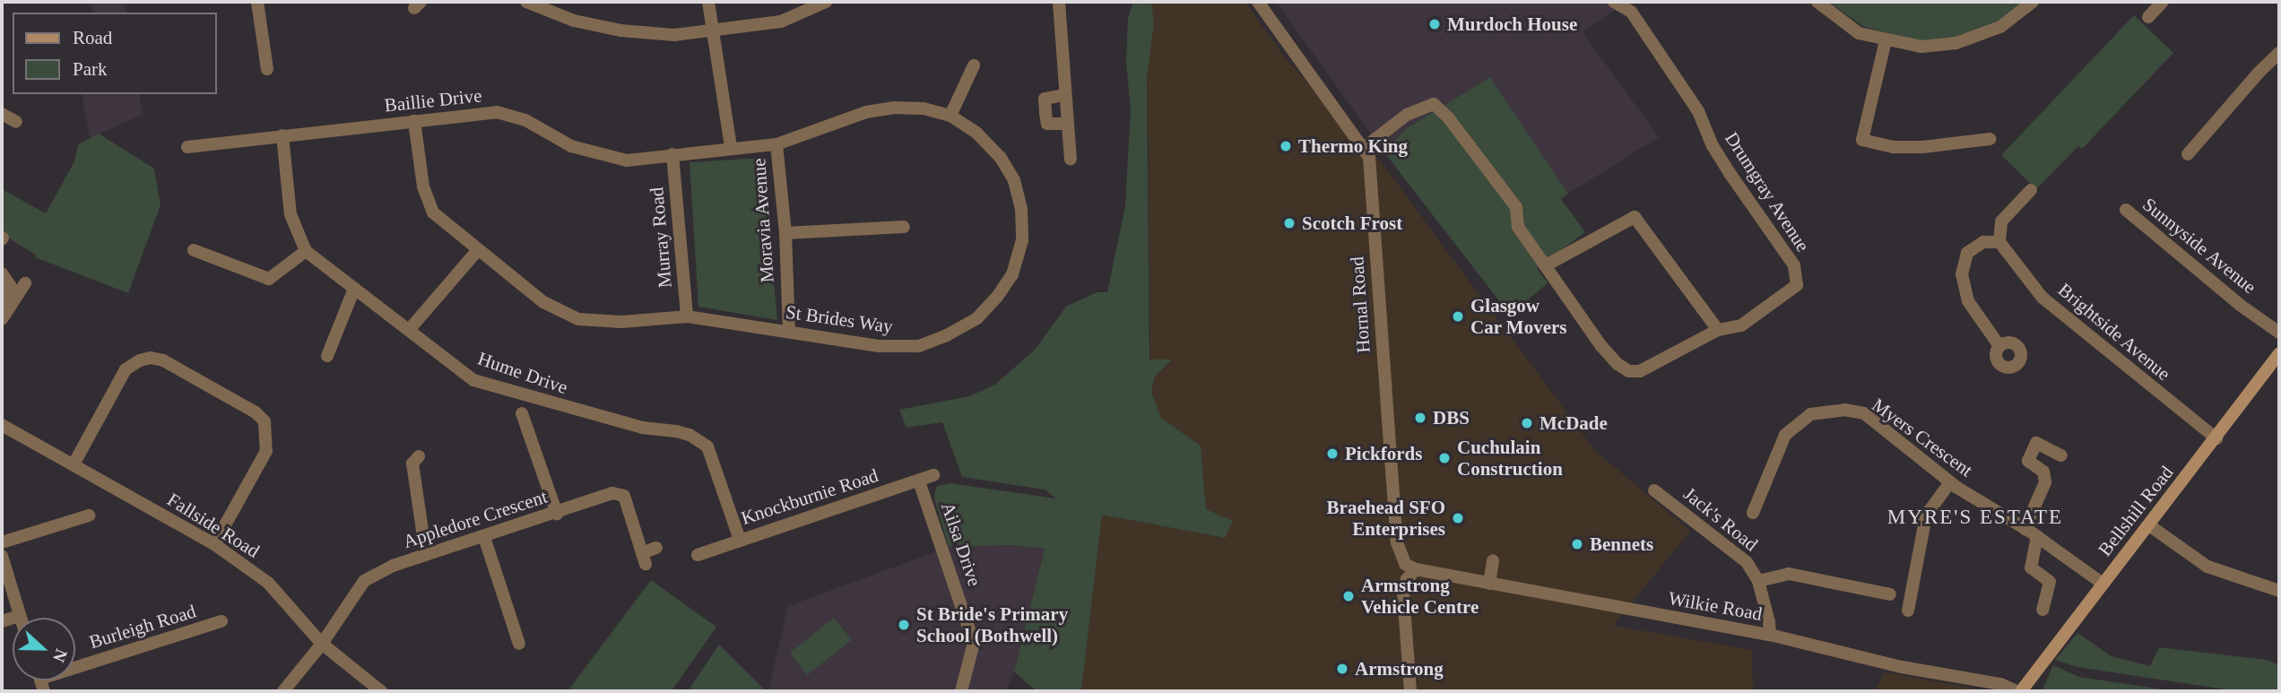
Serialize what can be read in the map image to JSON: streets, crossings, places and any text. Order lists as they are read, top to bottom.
{
  "streets": {
    "main road": ["Bellshill Road"],
    "street": [
      "Baillie Drive",
      "Drumgray Avenue",
      "Moravia Avenue",
      "Murray Road",
      "Sunnyside Avenue",
      "Hornal Road",
      "St Brides Way",
      "Brightside Avenue",
      "Hume Drive",
      "Myers Crescent",
      "Knockburnie Road",
      "Appledore Crescent",
      "Jack's Road",
      "Fallside Road",
      "Ailsa Drive",
      "Wilkie Road",
      "Burleigh Road"
    ]
  },
  "crossings": [
    ["Baillie Drive", "Murray Road"],
    ["Baillie Drive", "St Brides Way"],
    ["Baillie Drive", "Hume Drive"],
    ["Drumgray Avenue", "Hornal Road"],
    ["Moravia Avenue", "St Brides Way"],
    ["Murray Road", "St Brides Way"],
    ["Hornal Road", "Wilkie Road"],
    ["Brightside Avenue", "Bellshill Road"],
    ["Hume Drive", "Knockburnie Road"],
    ["Myers Crescent", "Bellshill Road"],
    ["Knockburnie Road", "Ailsa Drive"],
    ["Bellshill Road", "Wilkie Road"],
    ["Appledore Crescent", "Fallside Road"]
  ],
  "districts": ["MYRE'S ESTATE"],
  "places": [
    "Murdoch House",
    "Thermo King",
    "Scotch Frost",
    "Glasgow Car Movers",
    "DBS",
    "McDade",
    "Pickfords",
    "Cuchulain Construction",
    "Braehead SFO Enterprises",
    "Bennets",
    "Armstrong Vehicle Centre",
    "St Bride's Primary School (Bothwell)",
    "Armstrong"
  ],
  "legend": ["Road", "Park"],
  "north": "right"
}
